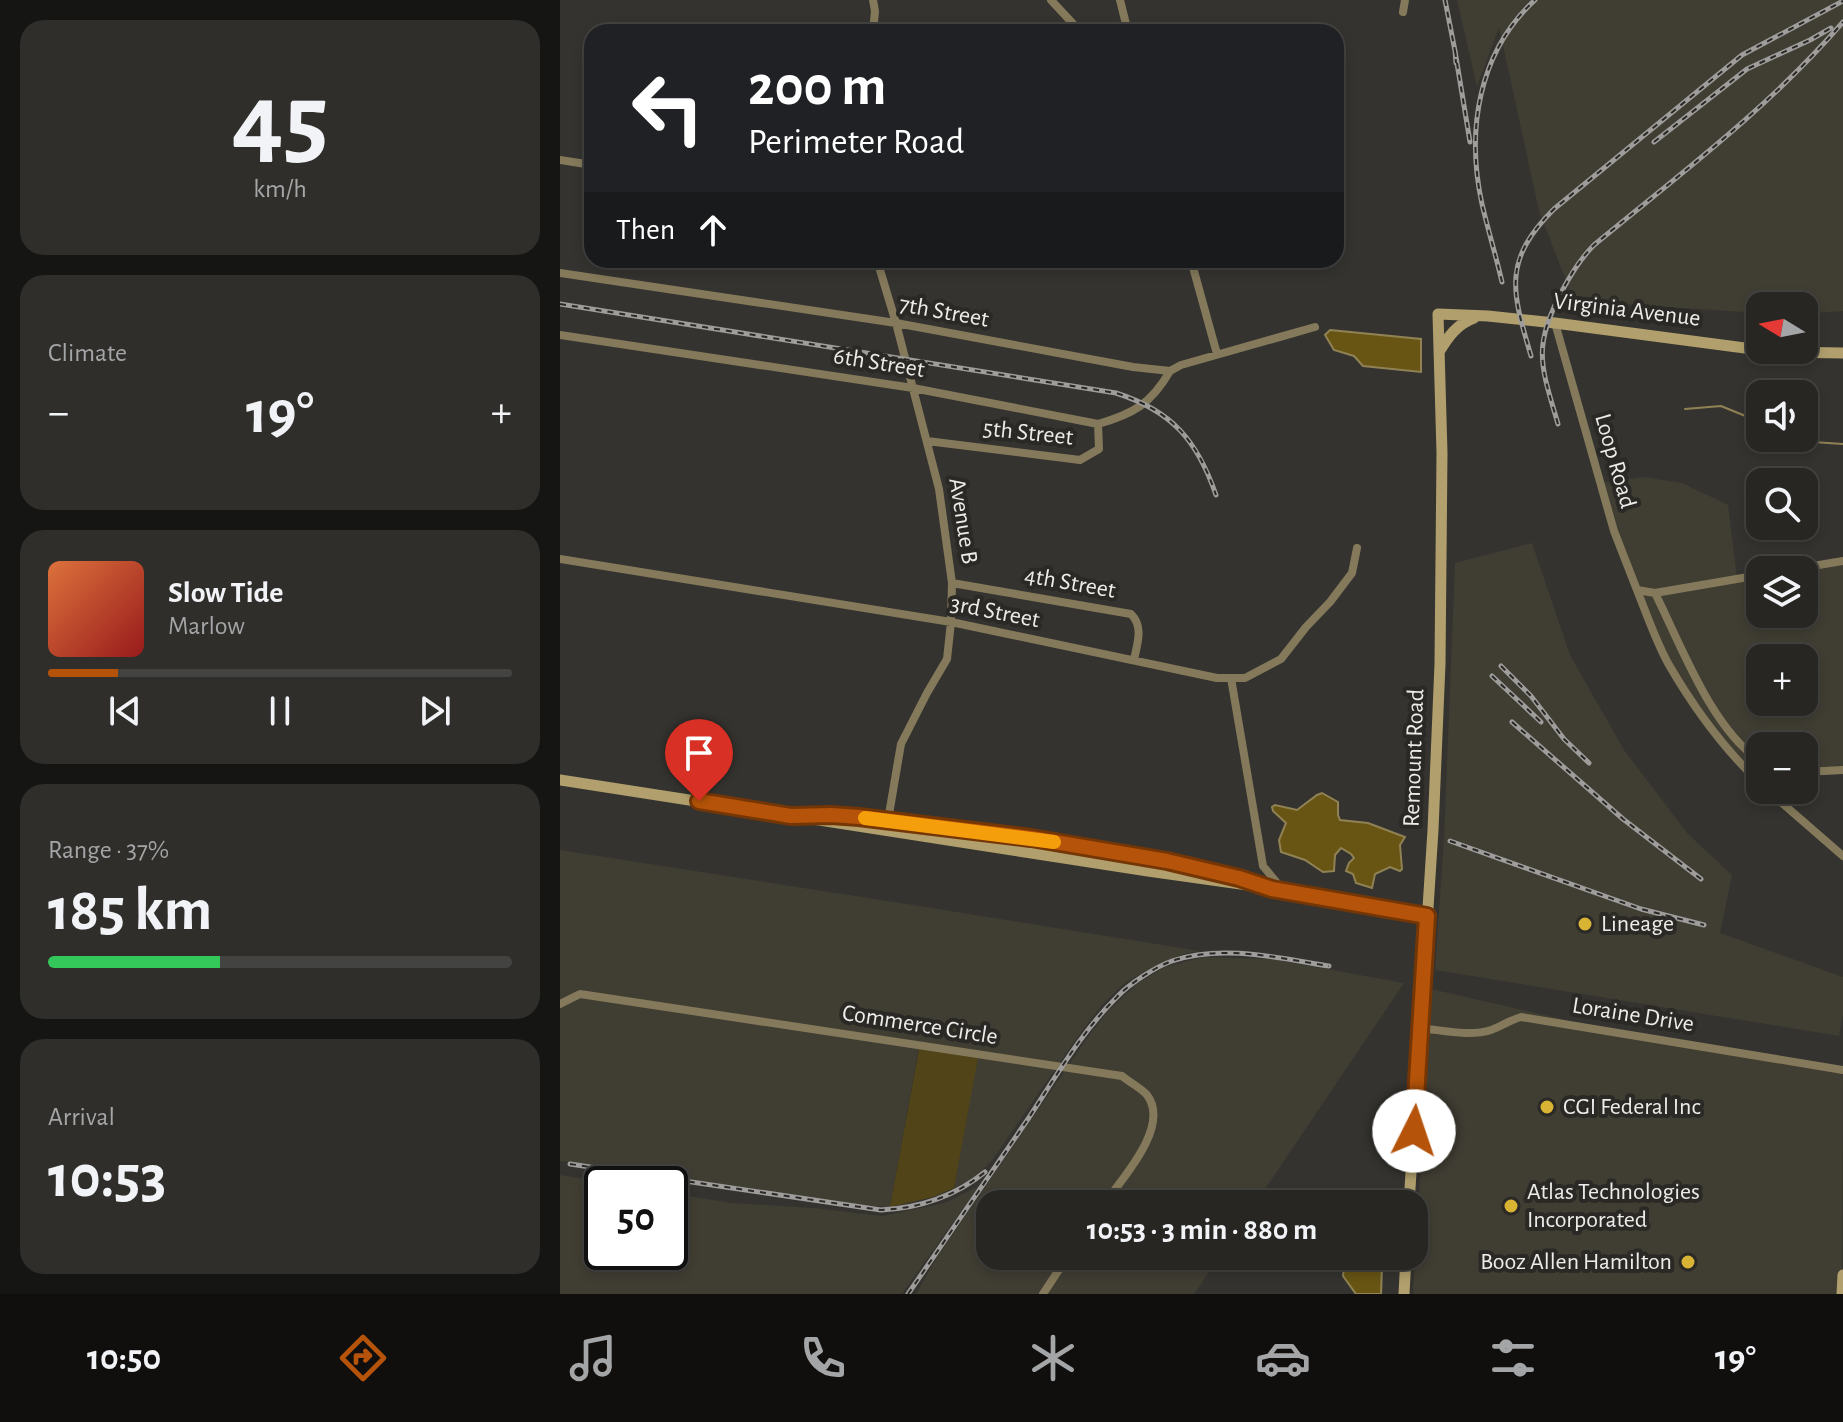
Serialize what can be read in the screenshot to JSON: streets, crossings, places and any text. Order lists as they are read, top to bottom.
{
  "streets": {
    "main road": ["Virginia Avenue", "Remount Road"],
    "street": [
      "7th Street",
      "6th Street",
      "5th Street",
      "Loop Road",
      "Avenue B",
      "4th Street",
      "3rd Street",
      "Loraine Drive",
      "Commerce Circle"
    ]
  },
  "crossings": [
    ["Virginia Avenue", "Loop Road"],
    ["Virginia Avenue", "Remount Road"],
    ["7th Street", "Avenue B"],
    ["6th Street", "5th Street"],
    ["6th Street", "Avenue B"],
    ["5th Street", "Avenue B"],
    ["Avenue B", "4th Street"],
    ["Avenue B", "3rd Street"],
    ["4th Street", "3rd Street"],
    ["Remount Road", "Loraine Drive"]
  ],
  "places": [
    "Lineage",
    "CGI Federal Inc",
    "Atlas Technologies Incorporated",
    "Booz Allen Hamilton"
  ],
  "north": "left",
  "page": {
    "tile": [
      ["45", "km/h"],
      "Climate",
      ["Range · 37%", "185 km"],
      ["Arrival", "10:53"]
    ],
    "turn": ["200 m", "Perimeter Road"],
    "then": "Then",
    "map_buttons": ["+", "−"],
    "heat": ["−", "19°", "+"],
    "song": ["Slow Tide", "Marlow"],
    "limit": "50",
    "trip": "10:53 · 3 min · 880 m",
    "tabs": ["10:50", "19°"]
  }
}
